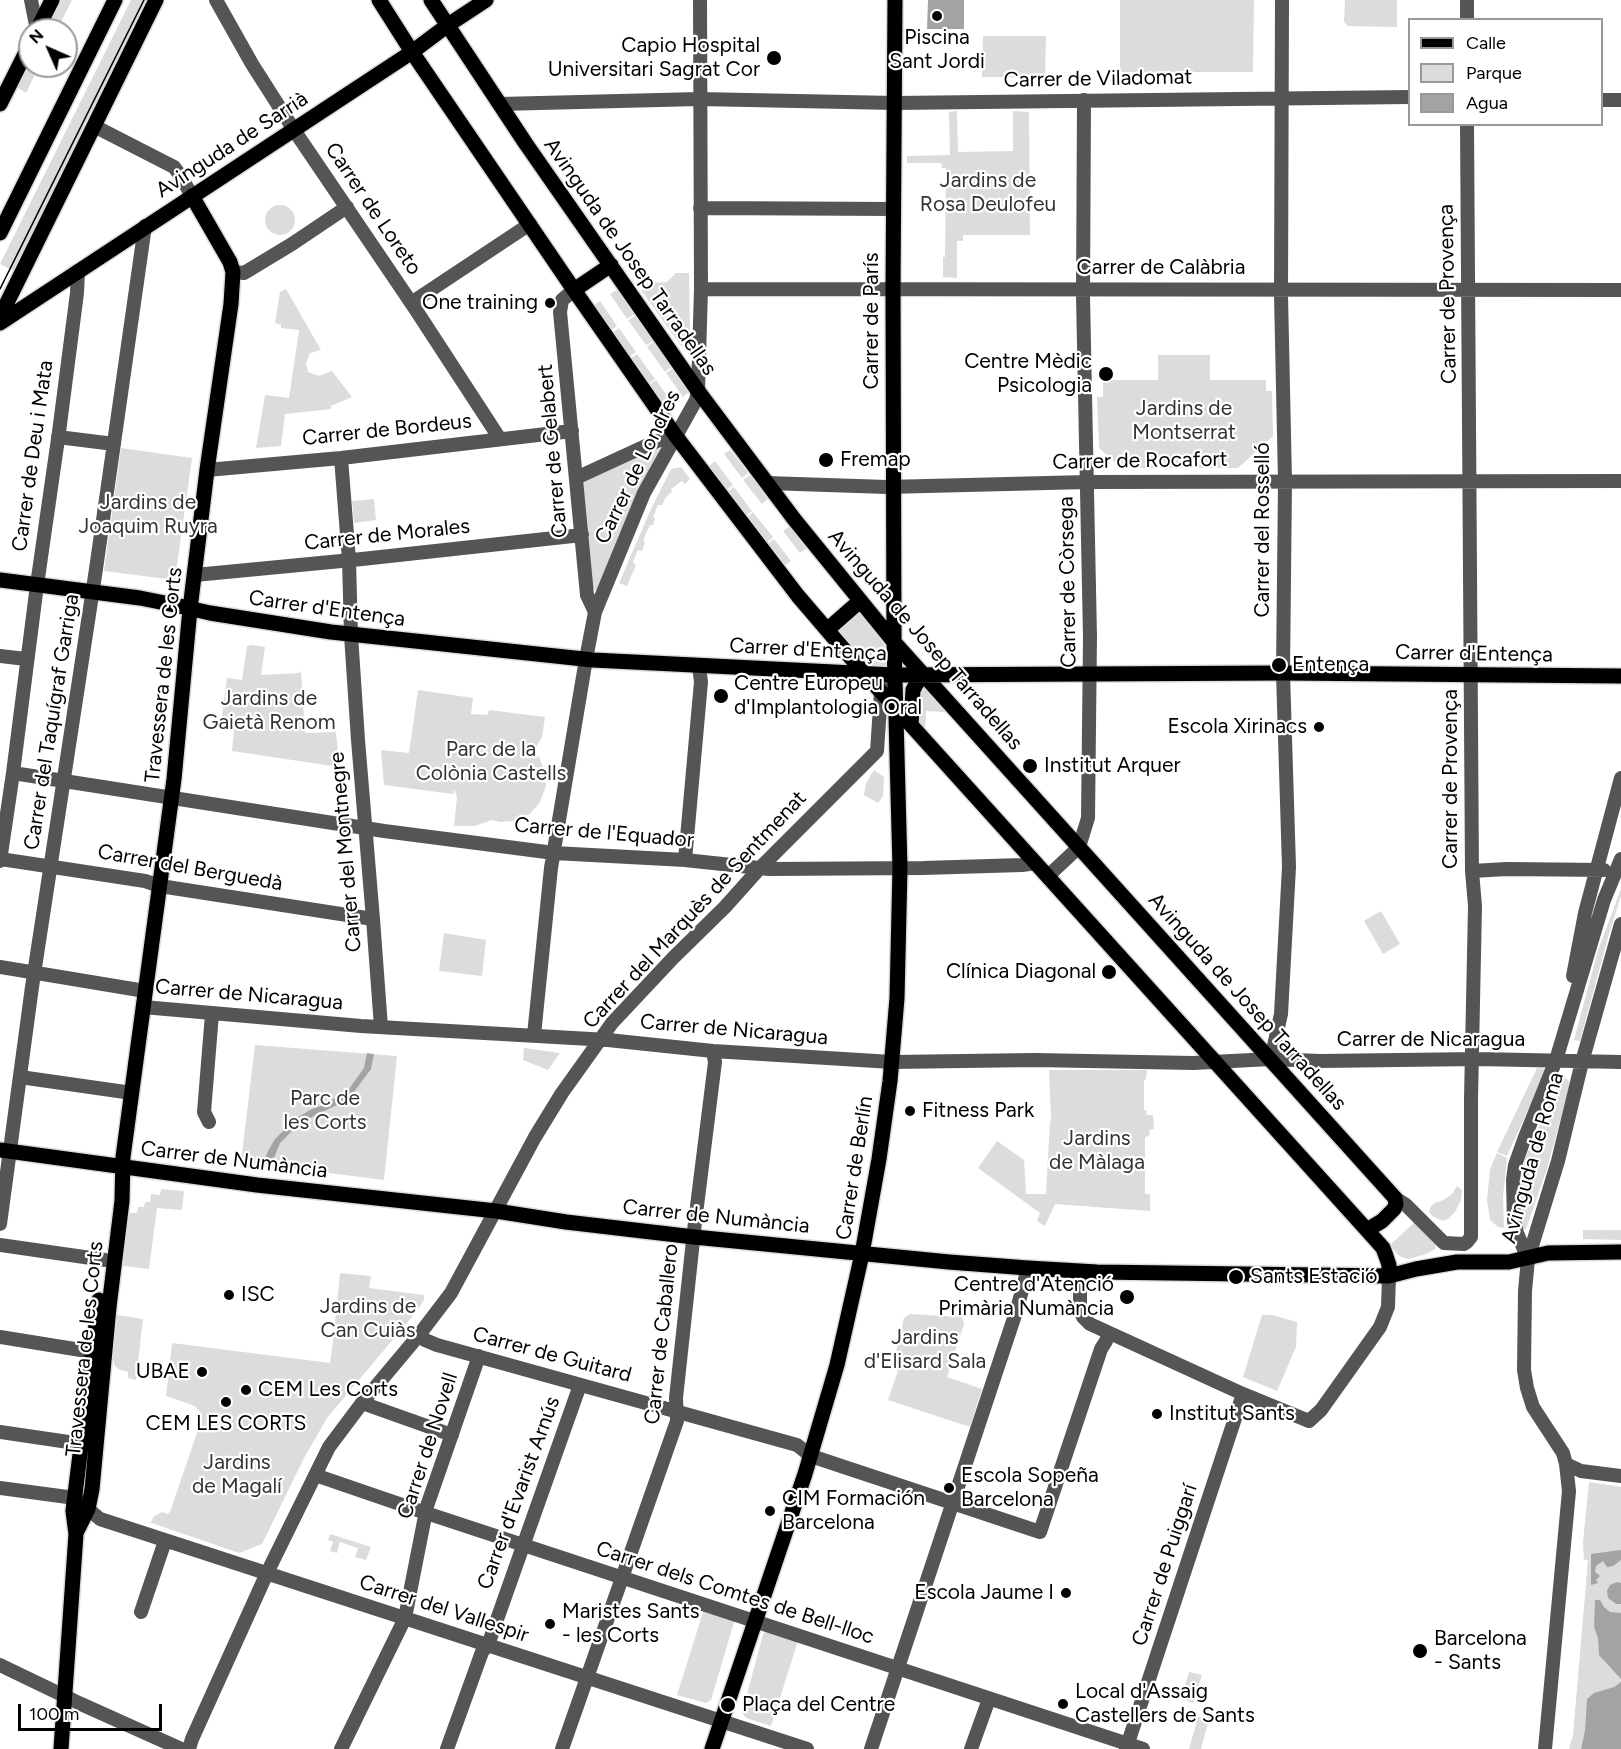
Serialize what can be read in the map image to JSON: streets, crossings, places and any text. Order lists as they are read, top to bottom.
{
  "streets": {
    "main road": [
      "Avinguda de Sarrià",
      "Avinguda de Josep Tarradellas",
      "Carrer de París",
      "Carrer d'Entença",
      "Travessera de les Corts",
      "Carrer de Numància",
      "Carrer de Berlín"
    ],
    "street": [
      "Carrer de Viladomat",
      "Carrer de Loreto",
      "Carrer de Calàbria",
      "Carrer de Provença",
      "Carrer de Bordeus",
      "Carrer de Gelabert",
      "Carrer de Deu i Mata",
      "Carrer de Rocafort",
      "Carrer de Londres",
      "Carrer del Rosselló",
      "Carrer de Morales",
      "Carrer de Còrsega",
      "Carrer del Taquígraf Garriga",
      "Carrer de l'Equador",
      "Carrer del Montnegre",
      "Carrer del Berguedà",
      "Carrer del Marquès de Sentmenat",
      "Carrer de Nicaragua",
      "Avinguda de Roma",
      "Carrer de Caballero",
      "Carrer de Guitard",
      "Carrer de Novell",
      "Carrer d'Evarist Arnús",
      "Carrer de Puiggarí",
      "Carrer dels Comtes de Bell-lloc",
      "Carrer del Vallespir"
    ]
  },
  "crossings": [
    ["Carrer de Viladomat", "Avinguda de Josep Tarradellas"],
    ["Carrer de Viladomat", "Carrer de París"],
    ["Carrer de Viladomat", "Carrer de Londres"],
    ["Carrer de Viladomat", "Carrer del Rosselló"],
    ["Carrer de Viladomat", "Carrer de Còrsega"],
    ["Avinguda de Sarrià", "Carrer de Loreto"],
    ["Avinguda de Sarrià", "Avinguda de Josep Tarradellas"],
    ["Avinguda de Sarrià", "Carrer de Deu i Mata"],
    ["Avinguda de Sarrià", "Travessera de les Corts"],
    ["Avinguda de Sarrià", "Carrer del Taquígraf Garriga"],
    ["Carrer de Loreto", "Carrer de Bordeus"],
    ["Avinguda de Josep Tarradellas", "Carrer de Provença"],
    ["Avinguda de Josep Tarradellas", "Carrer de París"],
    ["Avinguda de Josep Tarradellas", "Carrer de Rocafort"],
    ["Avinguda de Josep Tarradellas", "Carrer de Londres"],
    ["Avinguda de Josep Tarradellas", "Carrer del Rosselló"],
    ["Avinguda de Josep Tarradellas", "Carrer de Còrsega"],
    ["Avinguda de Josep Tarradellas", "Carrer d'Entença"],
    ["Avinguda de Josep Tarradellas", "Carrer de Nicaragua"],
    ["Carrer de Calàbria", "Carrer de Provença"],
    ["Carrer de Calàbria", "Carrer de París"],
    ["Carrer de Calàbria", "Carrer de Londres"],
    ["Carrer de Calàbria", "Carrer del Rosselló"],
    ["Carrer de Calàbria", "Carrer de Còrsega"],
    ["Carrer de Provença", "Carrer de Rocafort"],
    ["Carrer de Provença", "Carrer d'Entença"],
    ["Carrer de Provença", "Carrer de Nicaragua"],
    ["Carrer de París", "Carrer de Rocafort"],
    ["Carrer de Bordeus", "Carrer de Gelabert"],
    ["Carrer de Bordeus", "Travessera de les Corts"],
    ["Carrer de Bordeus", "Carrer del Montnegre"],
    ["Carrer de Gelabert", "Carrer de Londres"],
    ["Carrer de Gelabert", "Carrer de Morales"],
    ["Carrer de Deu i Mata", "Carrer d'Entença"],
    ["Carrer de Deu i Mata", "Carrer de l'Equador"],
    ["Carrer de Deu i Mata", "Carrer del Berguedà"],
    ["Carrer de Rocafort", "Carrer del Rosselló"],
    ["Carrer de Rocafort", "Carrer de Còrsega"],
    ["Carrer de Londres", "Carrer d'Entença"],
    ["Carrer de Londres", "Carrer de l'Equador"],
    ["Carrer de Londres", "Carrer de Nicaragua"],
    ["Carrer del Rosselló", "Carrer d'Entença"],
    ["Carrer del Rosselló", "Carrer de Nicaragua"],
    ["Carrer de Morales", "Travessera de les Corts"],
    ["Carrer de Morales", "Carrer del Montnegre"],
    ["Carrer de Còrsega", "Carrer d'Entença"],
    ["Carrer d'Entença", "Travessera de les Corts"],
    ["Carrer d'Entença", "Carrer del Taquígraf Garriga"],
    ["Carrer d'Entença", "Carrer del Montnegre"],
    ["Travessera de les Corts", "Carrer de l'Equador"],
    ["Travessera de les Corts", "Carrer del Berguedà"],
    ["Travessera de les Corts", "Carrer de Nicaragua"],
    ["Travessera de les Corts", "Carrer de Numància"],
    ["Travessera de les Corts", "Carrer del Vallespir"],
    ["Carrer del Taquígraf Garriga", "Carrer de l'Equador"],
    ["Carrer del Taquígraf Garriga", "Carrer del Berguedà"],
    ["Carrer del Taquígraf Garriga", "Carrer de Numància"],
    ["Carrer de l'Equador", "Carrer del Montnegre"],
    ["Carrer de l'Equador", "Carrer del Marquès de Sentmenat"],
    ["Carrer de l'Equador", "Carrer de Berlín"],
    ["Carrer del Montnegre", "Carrer del Berguedà"],
    ["Carrer del Montnegre", "Carrer de Nicaragua"],
    ["Carrer del Marquès de Sentmenat", "Carrer de Nicaragua"],
    ["Carrer del Marquès de Sentmenat", "Carrer de Numància"],
    ["Carrer del Marquès de Sentmenat", "Carrer de Guitard"],
    ["Carrer del Marquès de Sentmenat", "Carrer dels Comtes de Bell-lloc"],
    ["Carrer del Marquès de Sentmenat", "Carrer del Vallespir"],
    ["Carrer de Nicaragua", "Avinguda de Roma"],
    ["Carrer de Nicaragua", "Carrer de Berlín"],
    ["Carrer de Nicaragua", "Carrer de Caballero"],
    ["Avinguda de Roma", "Carrer de Numància"],
    ["Carrer de Numància", "Carrer de Berlín"],
    ["Carrer de Numància", "Carrer de Caballero"],
    ["Carrer de Berlín", "Carrer de Guitard"],
    ["Carrer de Berlín", "Carrer dels Comtes de Bell-lloc"],
    ["Carrer de Berlín", "Carrer del Vallespir"],
    ["Carrer de Caballero", "Carrer de Guitard"],
    ["Carrer de Caballero", "Carrer dels Comtes de Bell-lloc"],
    ["Carrer de Caballero", "Carrer del Vallespir"],
    ["Carrer de Guitard", "Carrer de Novell"],
    ["Carrer de Guitard", "Carrer d'Evarist Arnús"],
    ["Carrer de Novell", "Carrer dels Comtes de Bell-lloc"],
    ["Carrer de Novell", "Carrer del Vallespir"],
    ["Carrer d'Evarist Arnús", "Carrer dels Comtes de Bell-lloc"],
    ["Carrer d'Evarist Arnús", "Carrer del Vallespir"],
    ["Carrer de Puiggarí", "Carrer dels Comtes de Bell-lloc"]
  ],
  "parks": [
    "Jardins de Rosa Deulofeu",
    "Jardins de Montserrat",
    "Jardins de Joaquim Ruyra",
    "Jardins de Gaietà Renom",
    "Parc de la Colònia Castells",
    "Parc de les Corts",
    "Jardins de Màlaga",
    "Jardins de Can Cuiàs",
    "Jardins d'Elisard Sala",
    "Jardins de Magalí"
  ],
  "places": [
    "Piscina Sant Jordi",
    "Capio Hospital Universitari Sagrat Cor",
    "One training",
    "Centre Mèdic Psicologia",
    "Fremap",
    "Entença",
    "Centre Europeu d'Implantologia Oral",
    "Escola Xirinacs",
    "Institut Arquer",
    "Clínica Diagonal",
    "Fitness Park",
    "Sants Estació",
    "ISC",
    "Centre d'Atenció Primària Numància",
    "UBAE",
    "CEM Les Corts",
    "CEM LES CORTS",
    "Institut Sants",
    "Escola Sopeña Barcelona",
    "CIM Formación Barcelona",
    "Escola Jaume I",
    "Maristes Sants - les Corts",
    "Barcelona - Sants",
    "Local d'Assaig Castellers de Sants",
    "Plaça del Centre"
  ],
  "legend": ["Calle", "Parque", "Agua"],
  "scale_bar": "100 m",
  "north": "top left"
}
